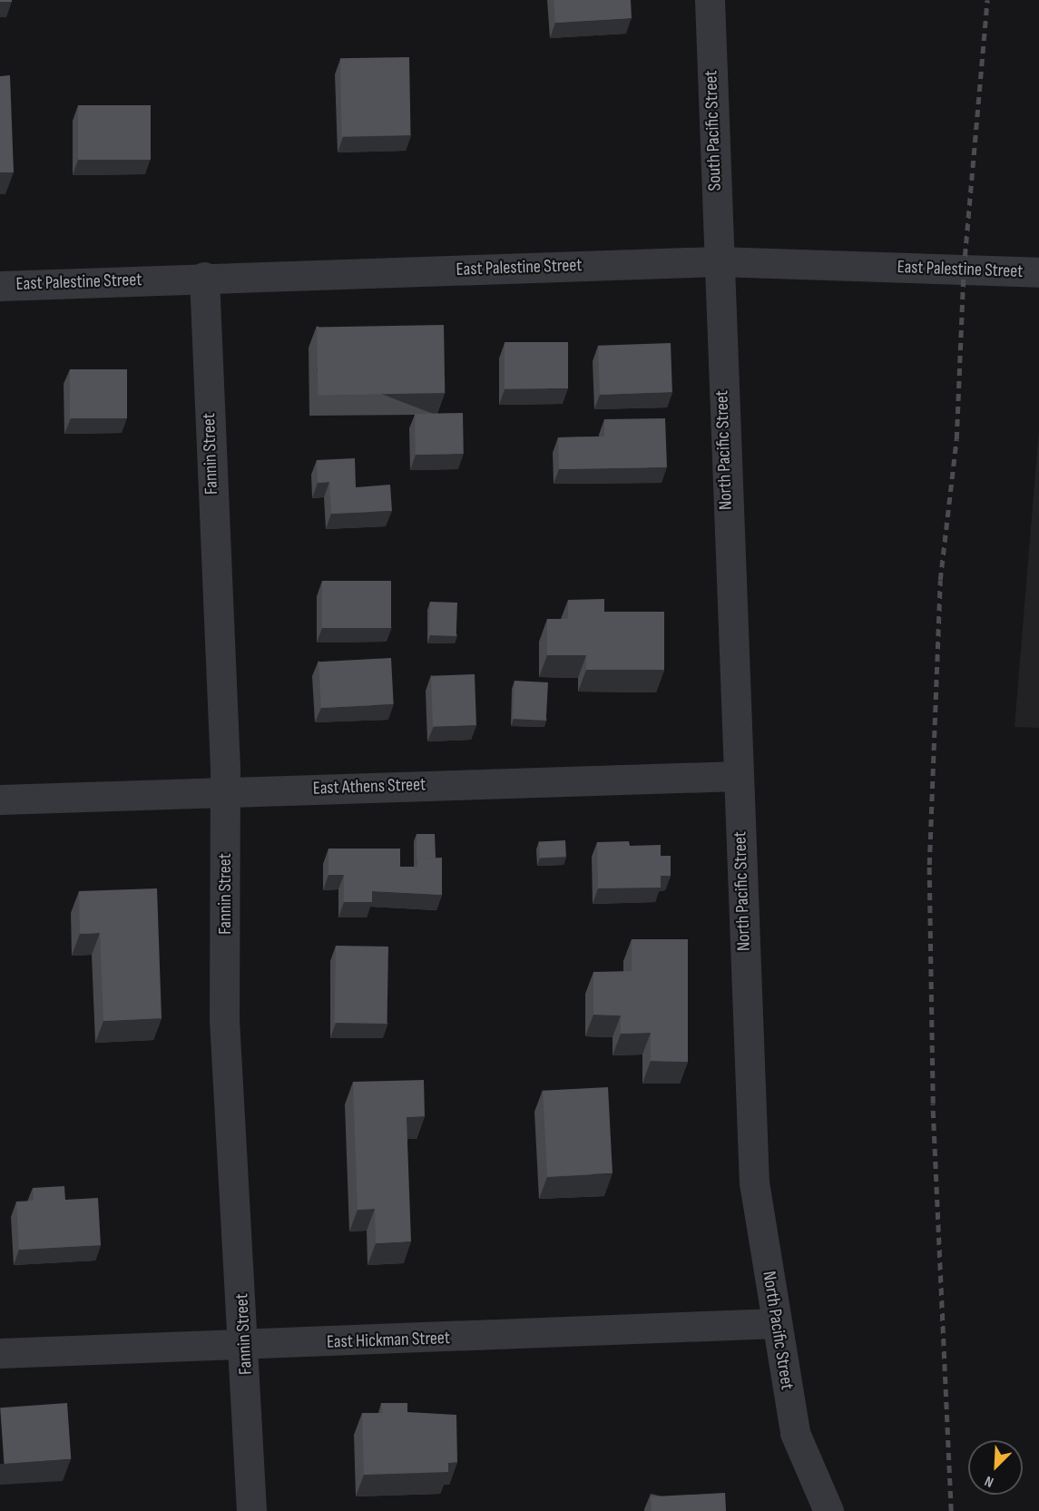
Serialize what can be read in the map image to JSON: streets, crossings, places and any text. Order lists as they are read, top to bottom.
{
  "streets": {
    "street": [
      "South Pacific Street",
      "East Palestine Street",
      "North Pacific Street",
      "Fannin Street",
      "East Athens Street",
      "East Hickman Street"
    ]
  },
  "crossings": [
    ["South Pacific Street", "East Palestine Street"],
    ["South Pacific Street", "North Pacific Street"],
    ["East Palestine Street", "North Pacific Street"],
    ["East Palestine Street", "Fannin Street"],
    ["North Pacific Street", "East Athens Street"],
    ["North Pacific Street", "East Hickman Street"],
    ["Fannin Street", "East Athens Street"],
    ["Fannin Street", "East Hickman Street"]
  ],
  "north": "bottom left"
}
